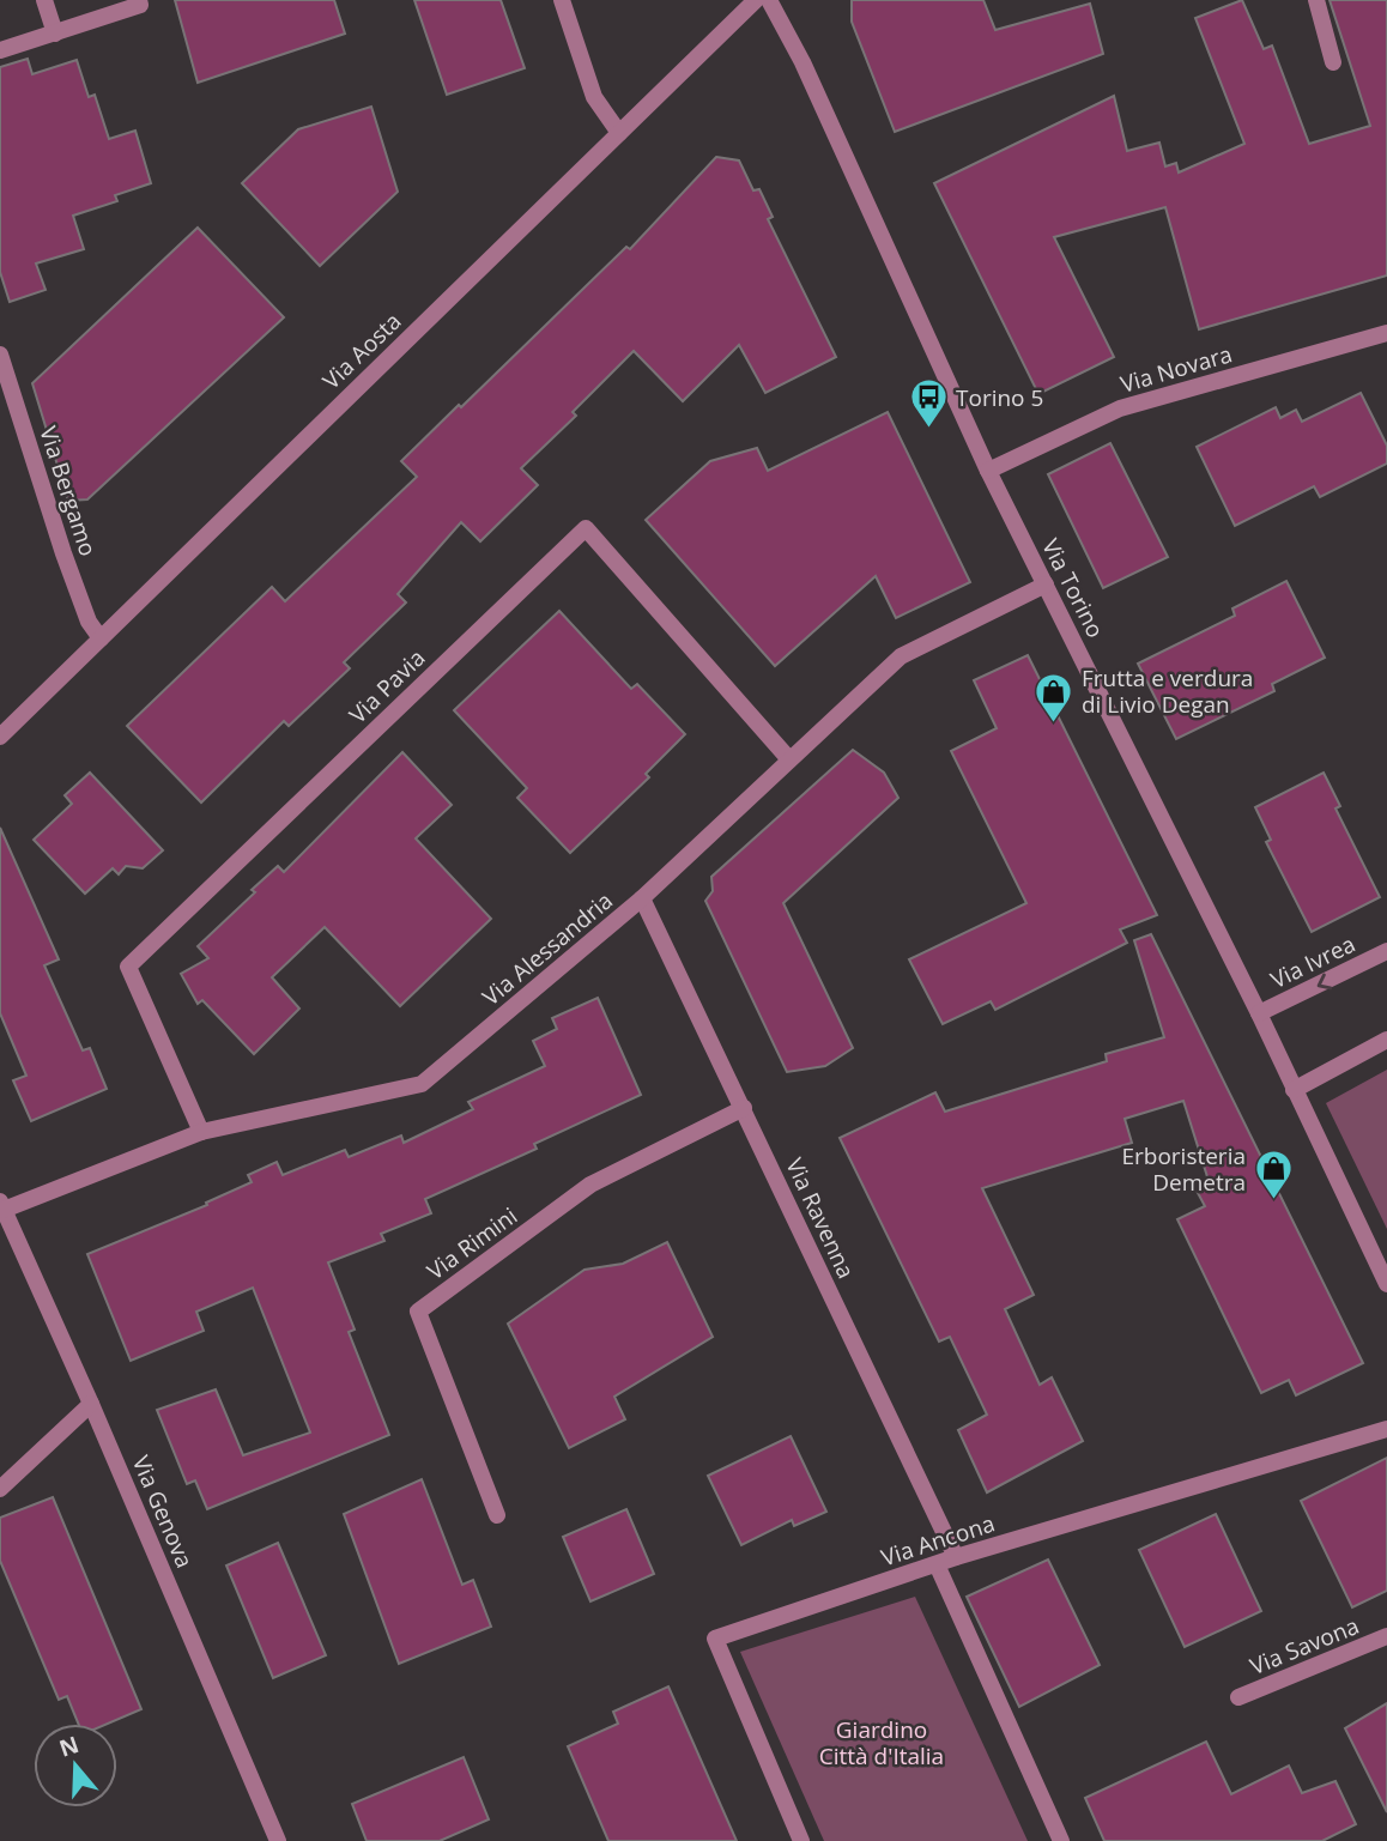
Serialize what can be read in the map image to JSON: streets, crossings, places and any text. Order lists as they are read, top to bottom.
{
  "streets": {
    "street": [
      "Via Aosta",
      "Via Novara",
      "Via Bergamo",
      "Via Torino",
      "Via Pavia",
      "Via Alessandria",
      "Via Ivrea",
      "Via Ravenna",
      "Via Rimini",
      "Via Genova",
      "Via Ancona",
      "Via Savona"
    ]
  },
  "crossings": [
    ["Via Aosta", "Via Bergamo"],
    ["Via Novara", "Via Torino"],
    ["Via Torino", "Via Alessandria"],
    ["Via Torino", "Via Ivrea"],
    ["Via Pavia", "Via Alessandria"],
    ["Via Alessandria", "Via Ravenna"],
    ["Via Alessandria", "Via Genova"],
    ["Via Ravenna", "Via Rimini"],
    ["Via Ravenna", "Via Ancona"]
  ],
  "parks": ["Giardino Città d'Italia"],
  "places": {
    "bus stop": ["Torino 5"],
    "shop": ["Frutta e verdura di Livio Degan", "Erboristeria Demetra"]
  },
  "north": "top"
}
